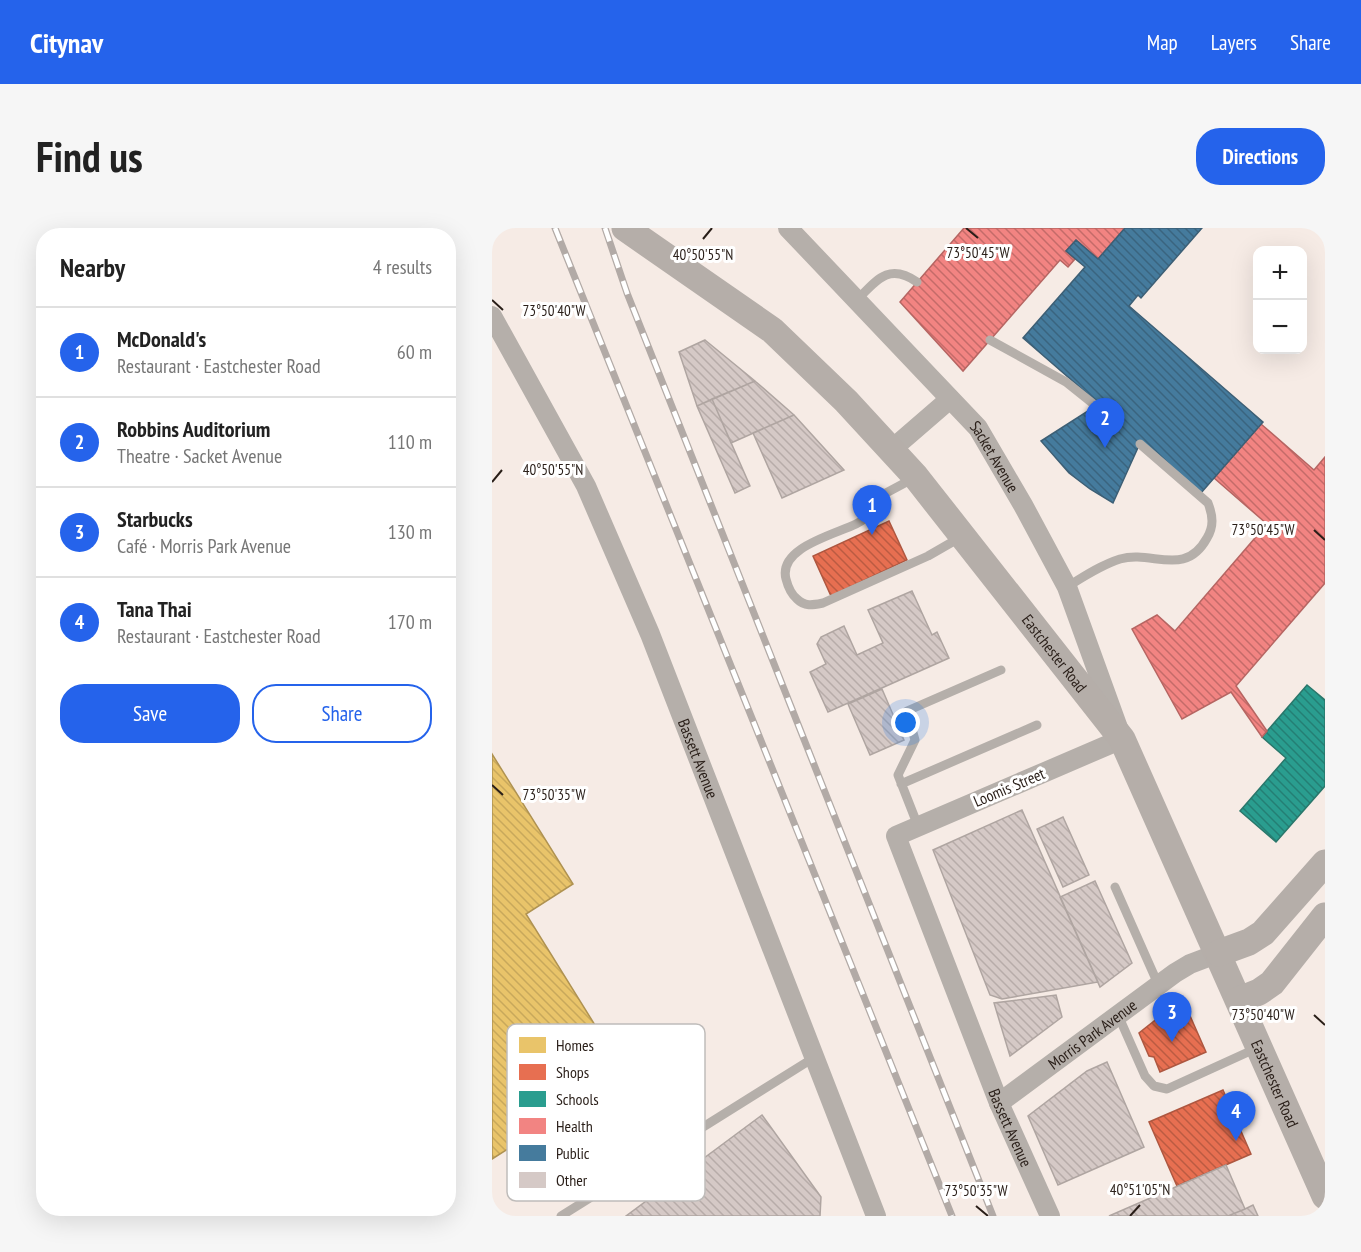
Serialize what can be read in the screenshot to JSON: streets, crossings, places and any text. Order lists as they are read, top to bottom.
{
  "streets": {
    "main road": ["Eastchester Road", "Morris Park Avenue"],
    "street": ["Sacket Avenue", "Bassett Avenue", "Loomis Street"]
  },
  "crossings": [
    ["Sacket Avenue", "Eastchester Road"],
    ["Sacket Avenue", "Loomis Street"],
    ["Eastchester Road", "Loomis Street"],
    ["Eastchester Road", "Morris Park Avenue"],
    ["Bassett Avenue", "Loomis Street"],
    ["Bassett Avenue", "Morris Park Avenue"]
  ],
  "legend": [
    "Homes",
    "Shops",
    "Schools",
    "Health",
    "Public",
    "Other"
  ],
  "page": {
    "header": "Citynav",
    "nav": ["Map", "Layers", "Share"],
    "buttons": [
      "Directions",
      ["Save", "Share"]
    ],
    "title": "Find us",
    "heading": ["Nearby", "4 results"],
    "map_buttons": ["+", "−"],
    "list": [
      {
        "mark": "1",
        "name": "McDonald's",
        "note": "Restaurant · Eastchester Road",
        "value": "60 m"
      },
      {
        "mark": "2",
        "name": "Robbins Auditorium",
        "note": "Theatre · Sacket Avenue",
        "value": "110 m"
      },
      {
        "mark": "3",
        "name": "Starbucks",
        "note": "Café · Morris Park Avenue",
        "value": "130 m"
      },
      {
        "mark": "4",
        "name": "Tana Thai",
        "note": "Restaurant · Eastchester Road",
        "value": "170 m"
      }
    ],
    "pins": [
      "2",
      "1",
      "3",
      "4"
    ]
  },
  "coordinates": [
    "73°50'45\"W",
    "40°50'55\"N",
    "73°50'40\"W",
    "73°50'35\"W",
    "40°51'05\"N"
  ]
}
